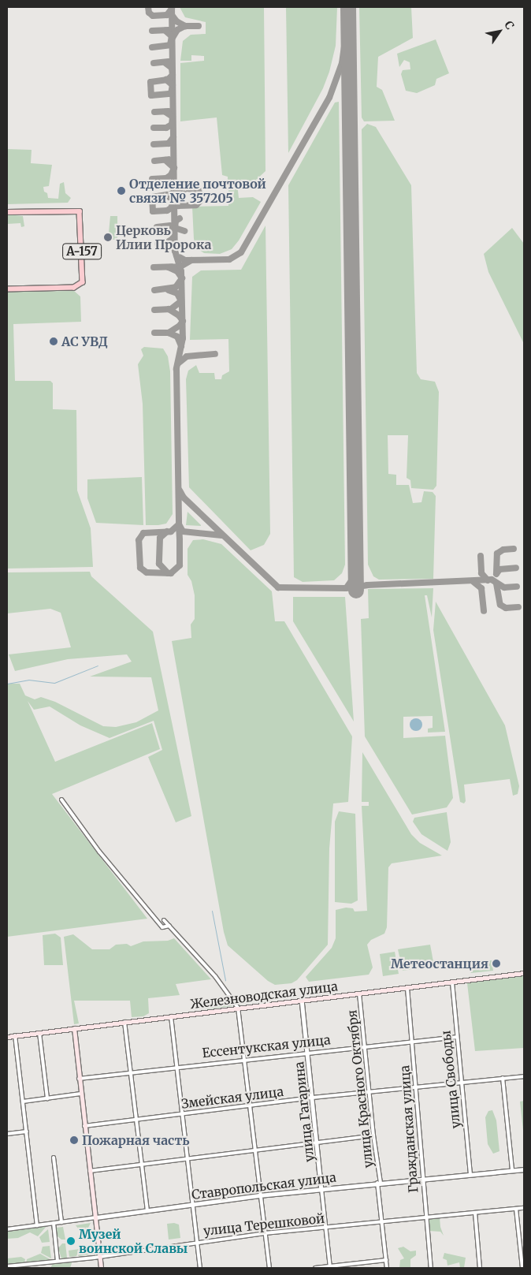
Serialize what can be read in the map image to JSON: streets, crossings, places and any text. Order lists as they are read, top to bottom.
{
  "streets": {
    "main road": ["А-157", "Железноводская улица"],
    "street": [
      "Ессентукская улица",
      "улица Свободы",
      "улица Красного Октября",
      "Змейская улица",
      "улица Гагарина",
      "Гражданская улица",
      "Ставропольская улица",
      "улица Терешковой"
    ]
  },
  "crossings": [
    ["Железноводская улица", "улица Свободы"],
    ["Железноводская улица", "улица Красного Октября"],
    ["Железноводская улица", "улица Гагарина"],
    ["Железноводская улица", "Гражданская улица"],
    ["Ессентукская улица", "улица Свободы"],
    ["Ессентукская улица", "улица Красного Октября"],
    ["Ессентукская улица", "улица Гагарина"],
    ["Ессентукская улица", "Гражданская улица"],
    ["улица Свободы", "Змейская улица"],
    ["улица Свободы", "Ставропольская улица"],
    ["улица Красного Октября", "Змейская улица"],
    ["улица Красного Октября", "Ставропольская улица"],
    ["улица Красного Октября", "улица Терешковой"],
    ["Змейская улица", "улица Гагарина"],
    ["Змейская улица", "Гражданская улица"],
    ["улица Гагарина", "Ставропольская улица"],
    ["улица Гагарина", "улица Терешковой"],
    ["Гражданская улица", "Ставропольская улица"],
    ["Гражданская улица", "улица Терешковой"]
  ],
  "places": [
    "Отделение почтовой связи № 357205",
    "Церковь Илии Пророка",
    "АС УВД",
    "Метеостанция",
    "Пожарная часть",
    "Музей воинской Славы"
  ],
  "north": "top right"
}
